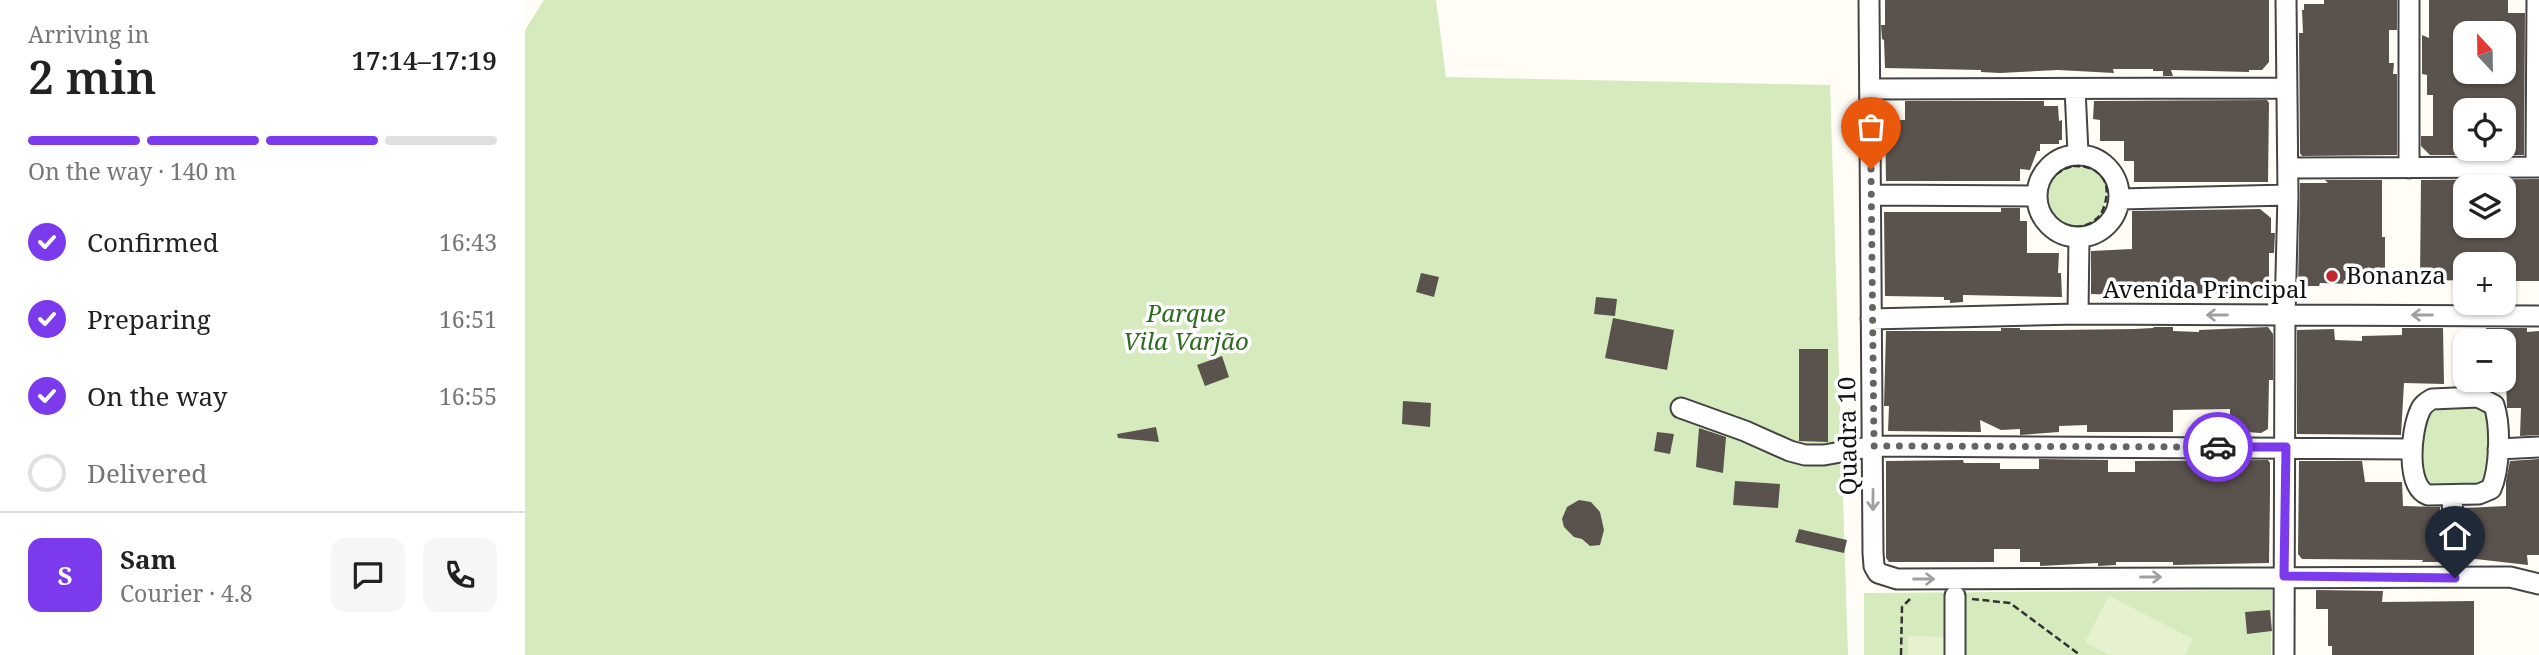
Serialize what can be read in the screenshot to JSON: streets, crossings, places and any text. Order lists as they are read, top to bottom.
{
  "streets": {
    "street": ["Avenida Principal", "Quadra 10"]
  },
  "crossings": [
    ["Avenida Principal", "Quadra 10"]
  ],
  "parks": ["Parque Vila Varjão"],
  "places": ["Bonanza"],
  "north": "top",
  "page": {
    "heading": ["2 min", "Arriving in", "17:14–17:19"],
    "panel": ["Sam", "Courier · 4.8"],
    "map_buttons": ["+", "−"],
    "bar": "On the way · 140 m",
    "list": [
      ["Confirmed", "16:43"],
      ["Preparing", "16:51"],
      ["On the way", "16:55"],
      "Delivered"
    ],
    "round": "S"
  }
}
